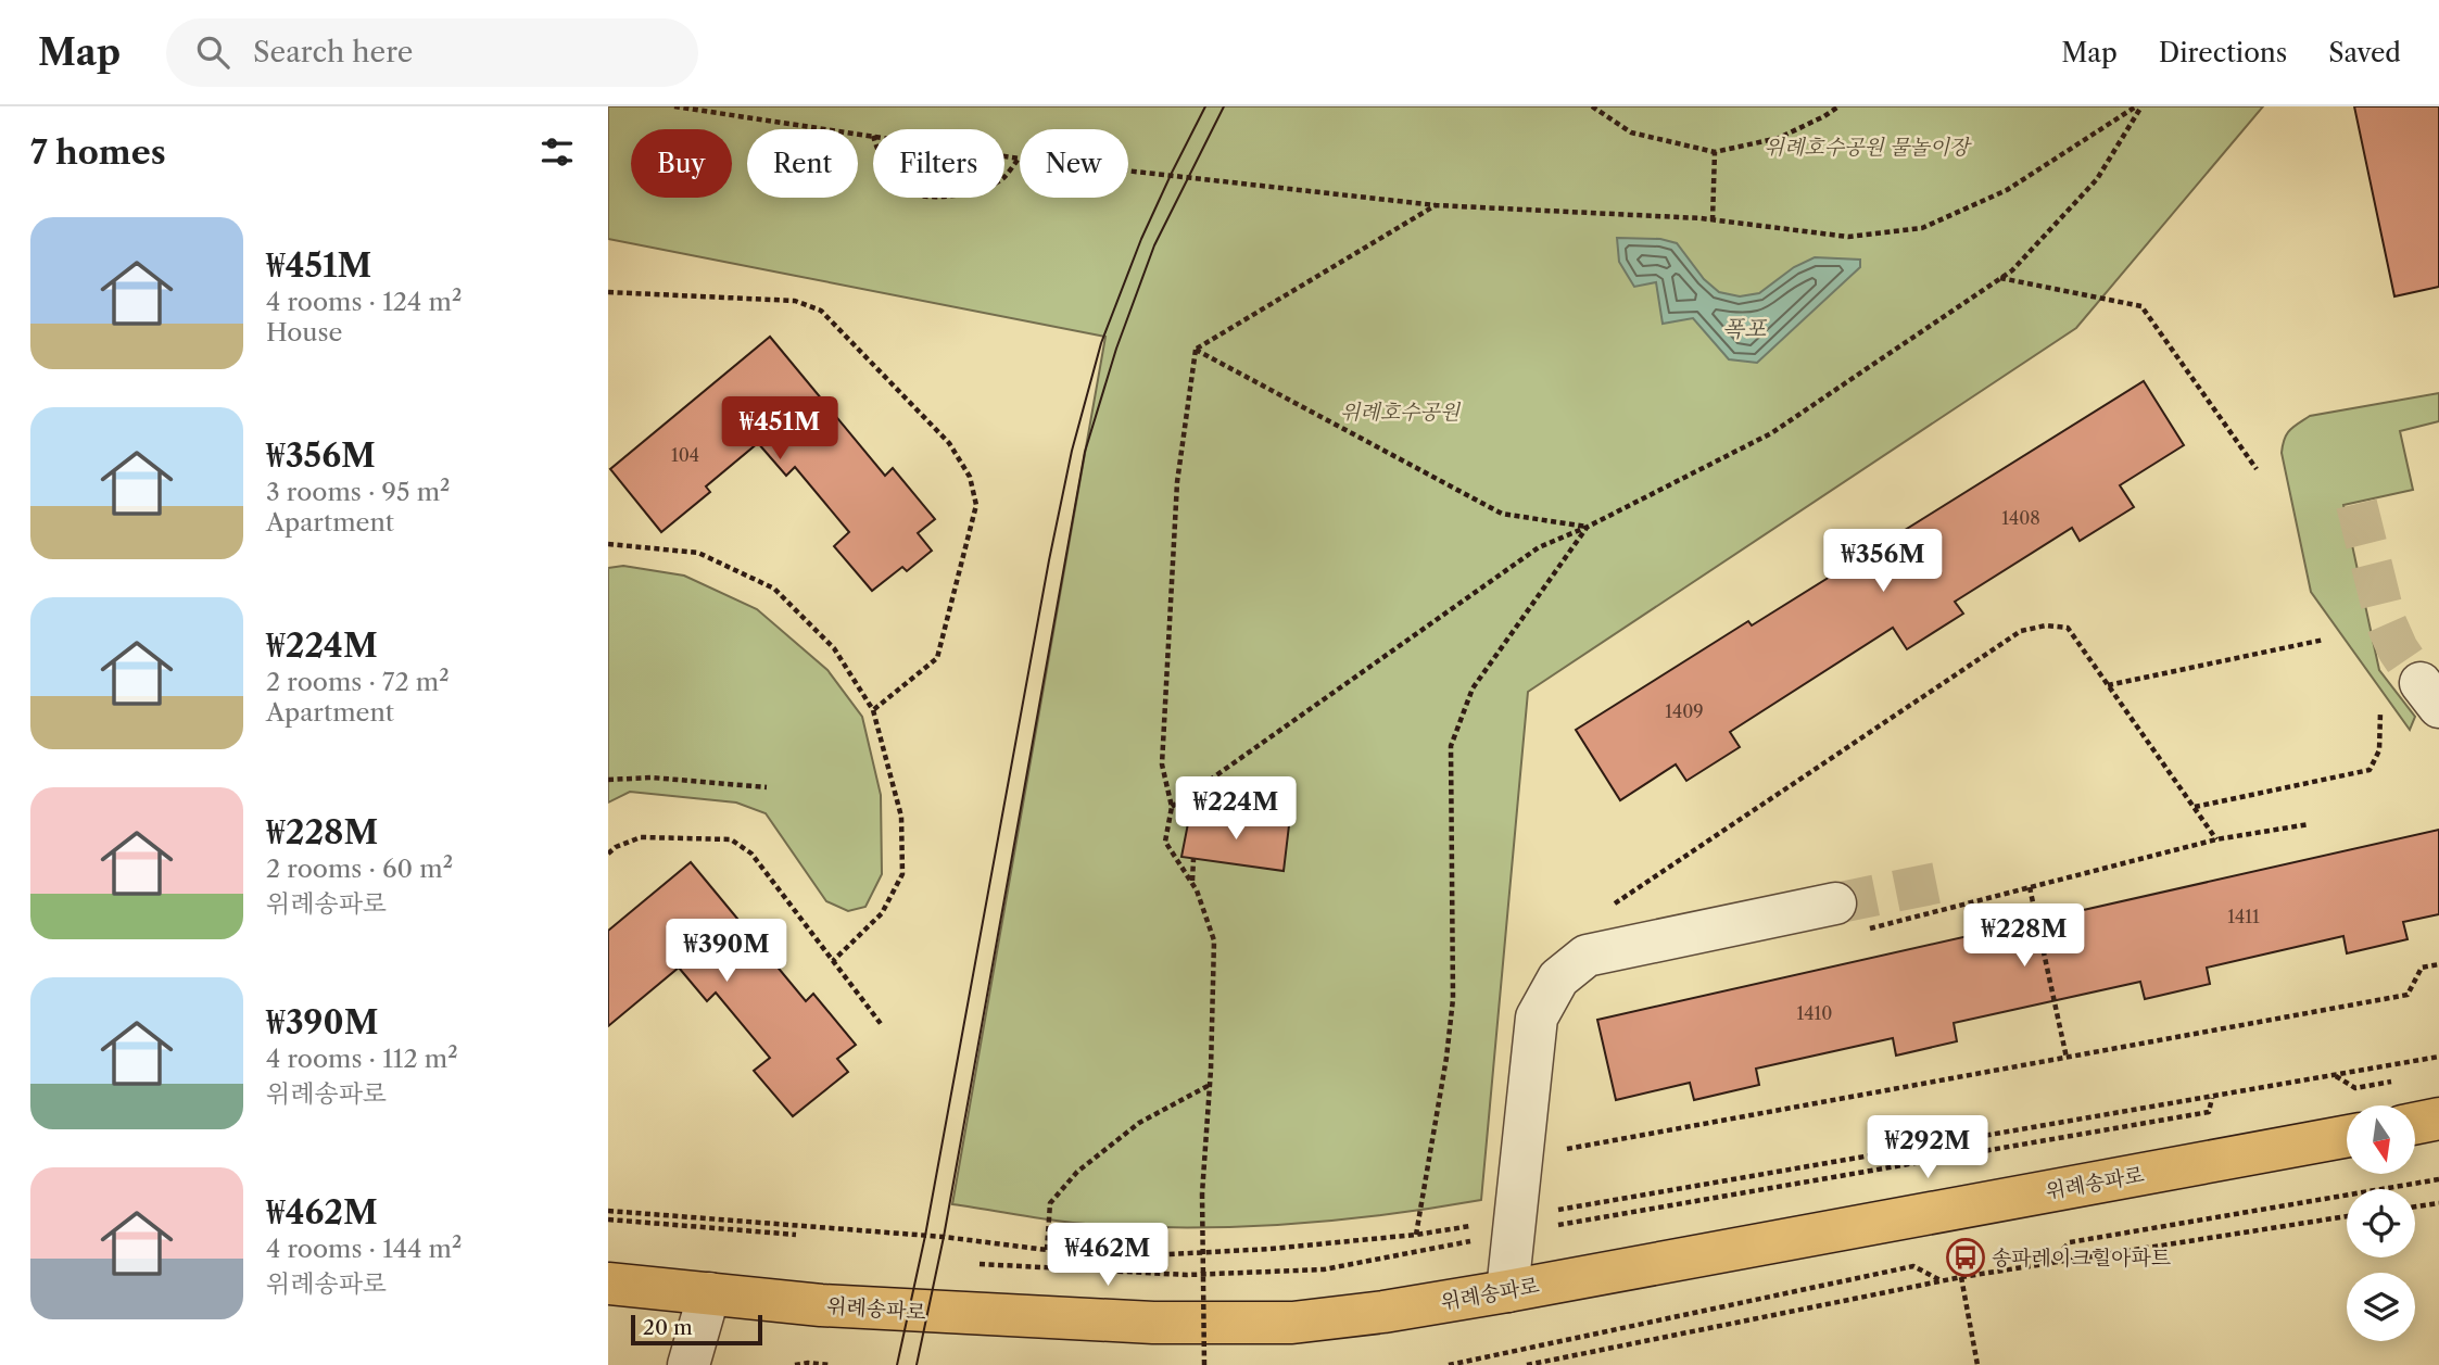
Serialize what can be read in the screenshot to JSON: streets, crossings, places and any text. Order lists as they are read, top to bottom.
{
  "streets": {
    "main road": ["위례송파로"]
  },
  "water": ["폭포"],
  "parks": ["위례호수공원 물놀이장", "위례호수공원"],
  "places": {
    "bus stop": ["송파레이크힐아파트"]
  },
  "house_numbers": [
    "104",
    "1408",
    "1409",
    "1411",
    "1410"
  ],
  "scale_bar": "20 m",
  "north": "bottom",
  "page": {
    "header": "Map",
    "search": "Search here",
    "nav": ["Map", "Directions", "Saved"],
    "heading": "7 homes",
    "chip": [
      "Buy",
      "Rent",
      "Filters",
      "New"
    ],
    "list": [
      {
        "name": "₩451M",
        "note": "4 rooms · 124 m² · House"
      },
      {
        "name": "₩356M",
        "note": "3 rooms · 95 m² · Apartment"
      },
      {
        "name": "₩224M",
        "note": "2 rooms · 72 m² · Apartment"
      },
      {
        "name": "₩228M",
        "note": "2 rooms · 60 m² · 위례송파로"
      },
      {
        "name": "₩390M",
        "note": "4 rooms · 112 m² · 위례송파로"
      },
      {
        "name": "₩462M",
        "note": "4 rooms · 144 m² · 위례송파로"
      }
    ],
    "price": [
      "₩451M",
      "₩356M",
      "₩224M",
      "₩228M",
      "₩390M",
      "₩292M",
      "₩462M"
    ],
    "scale": "20 m"
  }
}
